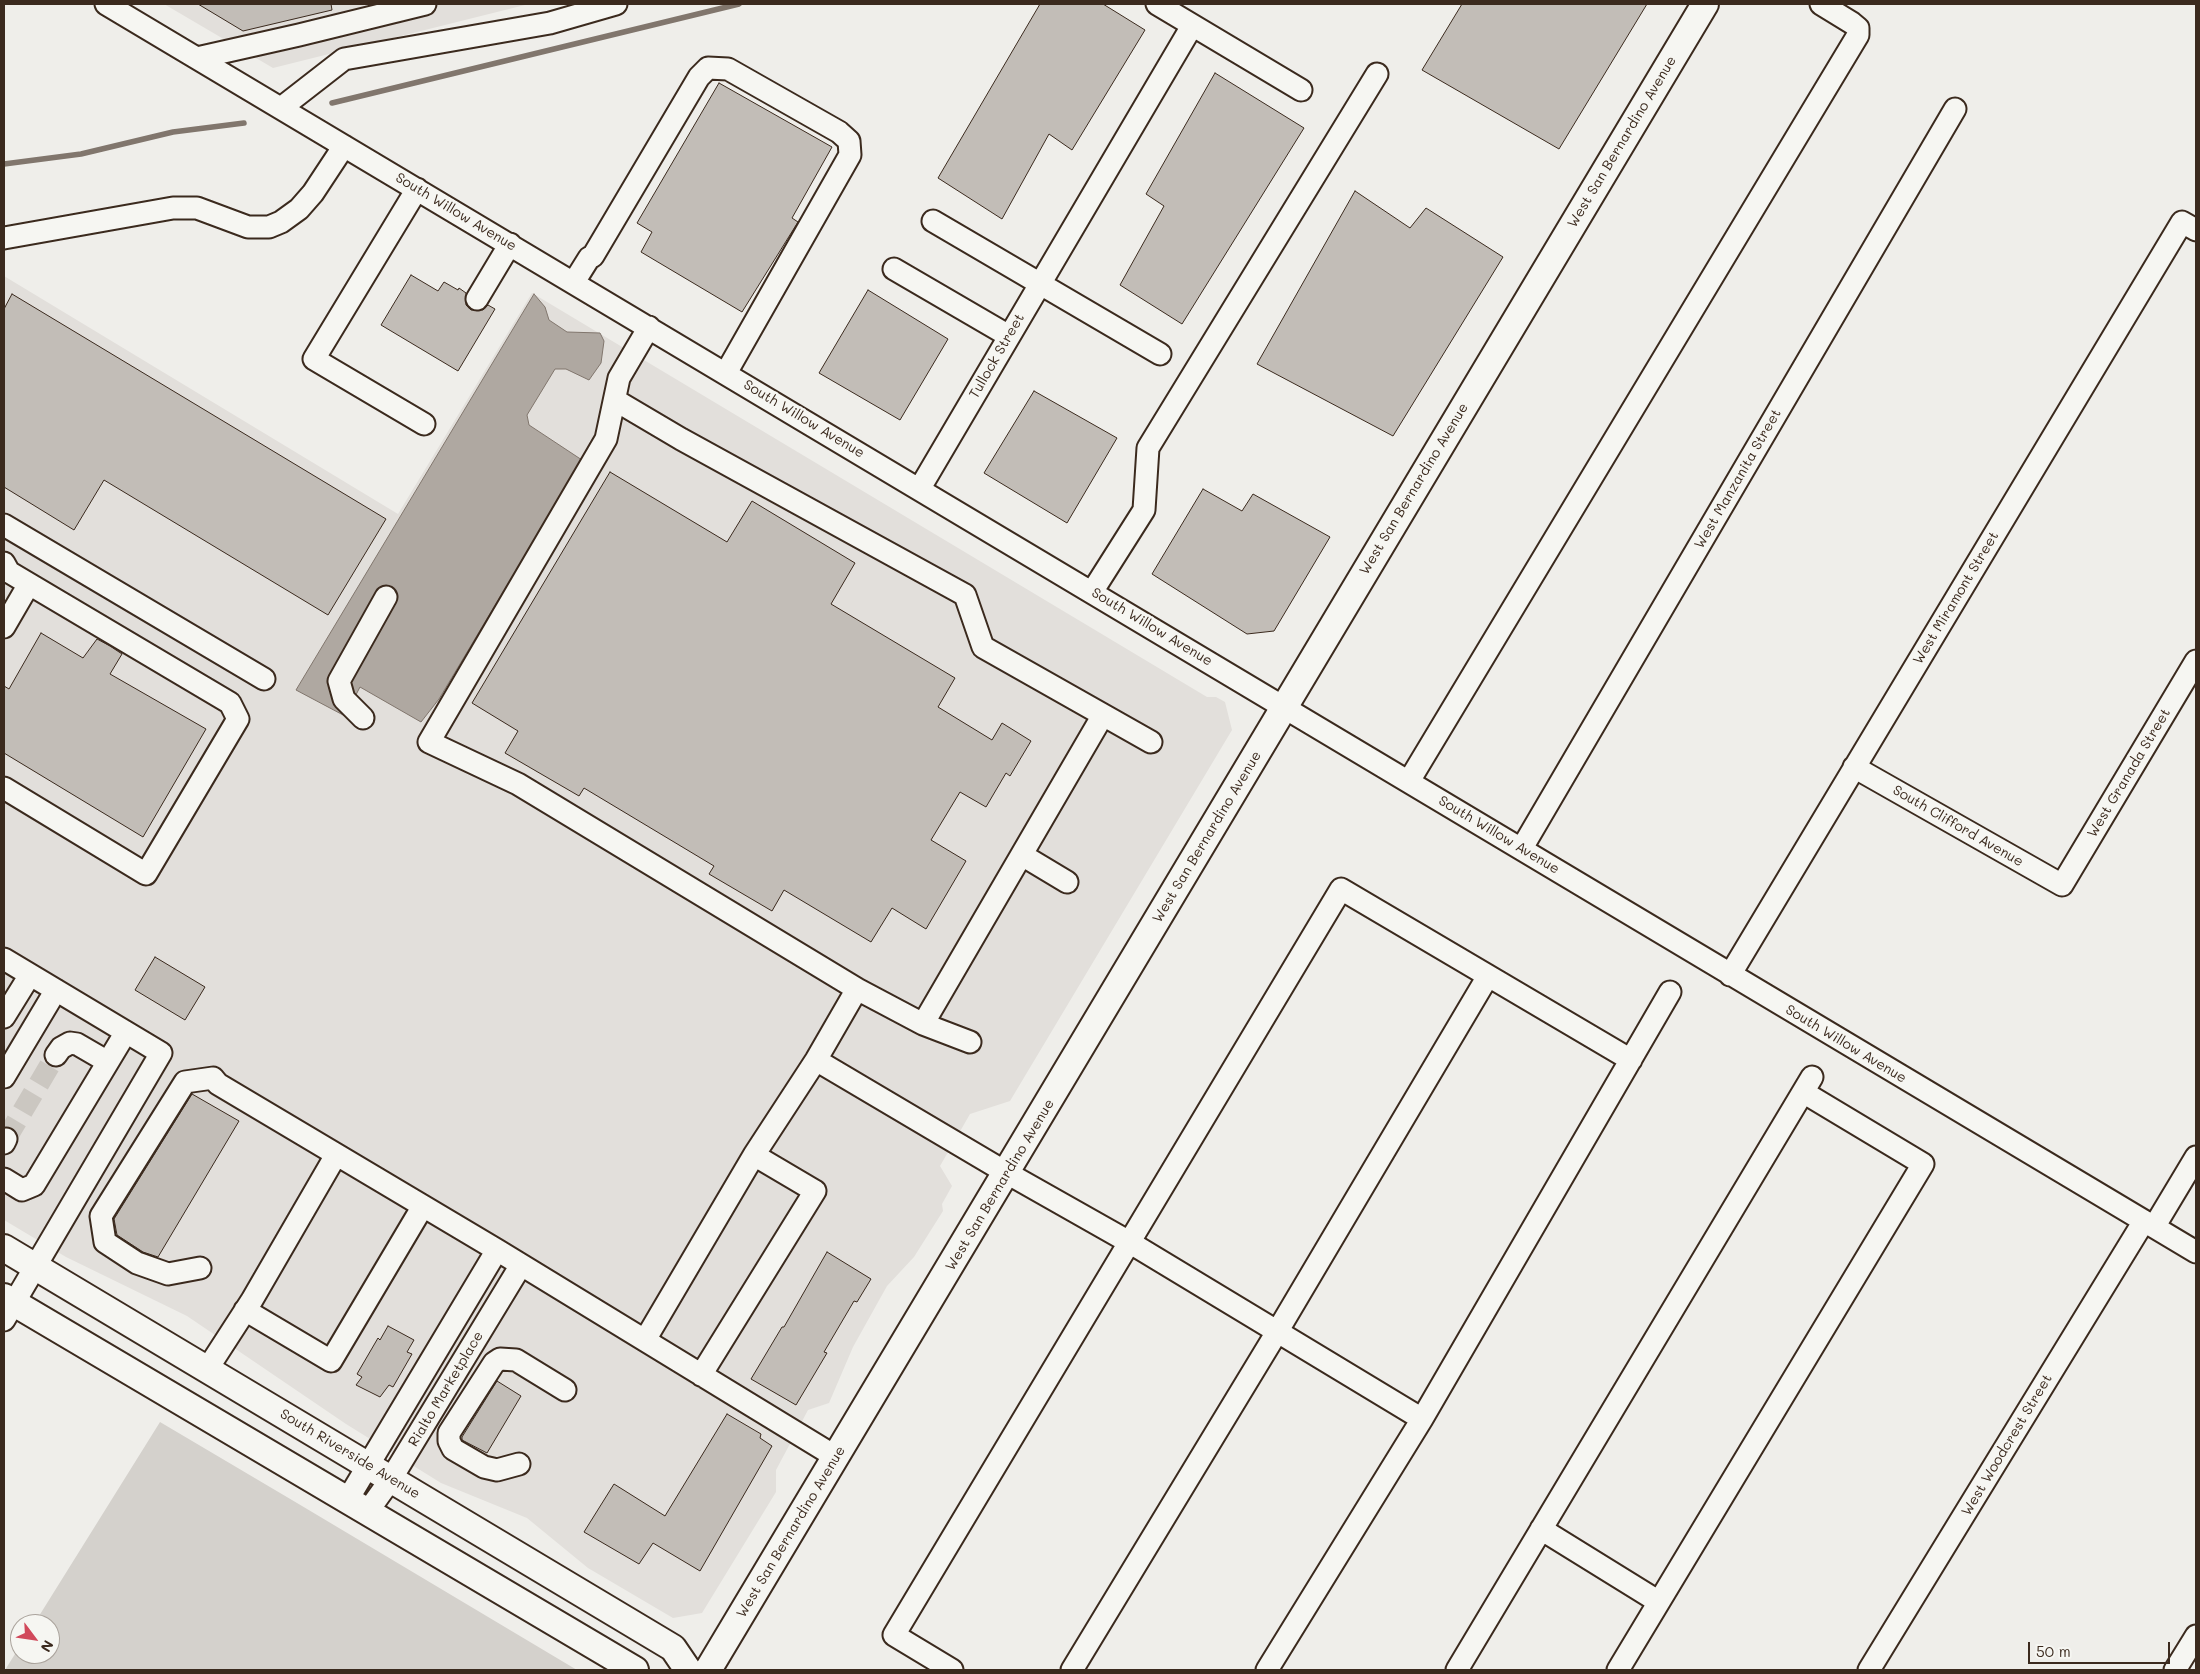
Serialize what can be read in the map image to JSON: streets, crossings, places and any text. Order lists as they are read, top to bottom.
{
  "streets": {
    "main road": ["West San Bernardino Avenue", "South Riverside Avenue"],
    "street": [
      "South Willow Avenue",
      "Tullock Street",
      "West Manzanita Street",
      "West Miramont Street",
      "West Granada Street",
      "South Clifford Avenue",
      "Rialto Marketplace",
      "West Woodcrest Street"
    ]
  },
  "crossings": [
    ["West San Bernardino Avenue", "South Willow Avenue"],
    ["South Willow Avenue", "Tullock Street"],
    ["South Willow Avenue", "West Manzanita Street"],
    ["South Willow Avenue", "West Miramont Street"],
    ["South Willow Avenue", "West Woodcrest Street"],
    ["West Miramont Street", "South Clifford Avenue"],
    ["West Granada Street", "South Clifford Avenue"],
    ["Rialto Marketplace", "South Riverside Avenue"]
  ],
  "scale_bar": "50 m",
  "north": "bottom right"
}
